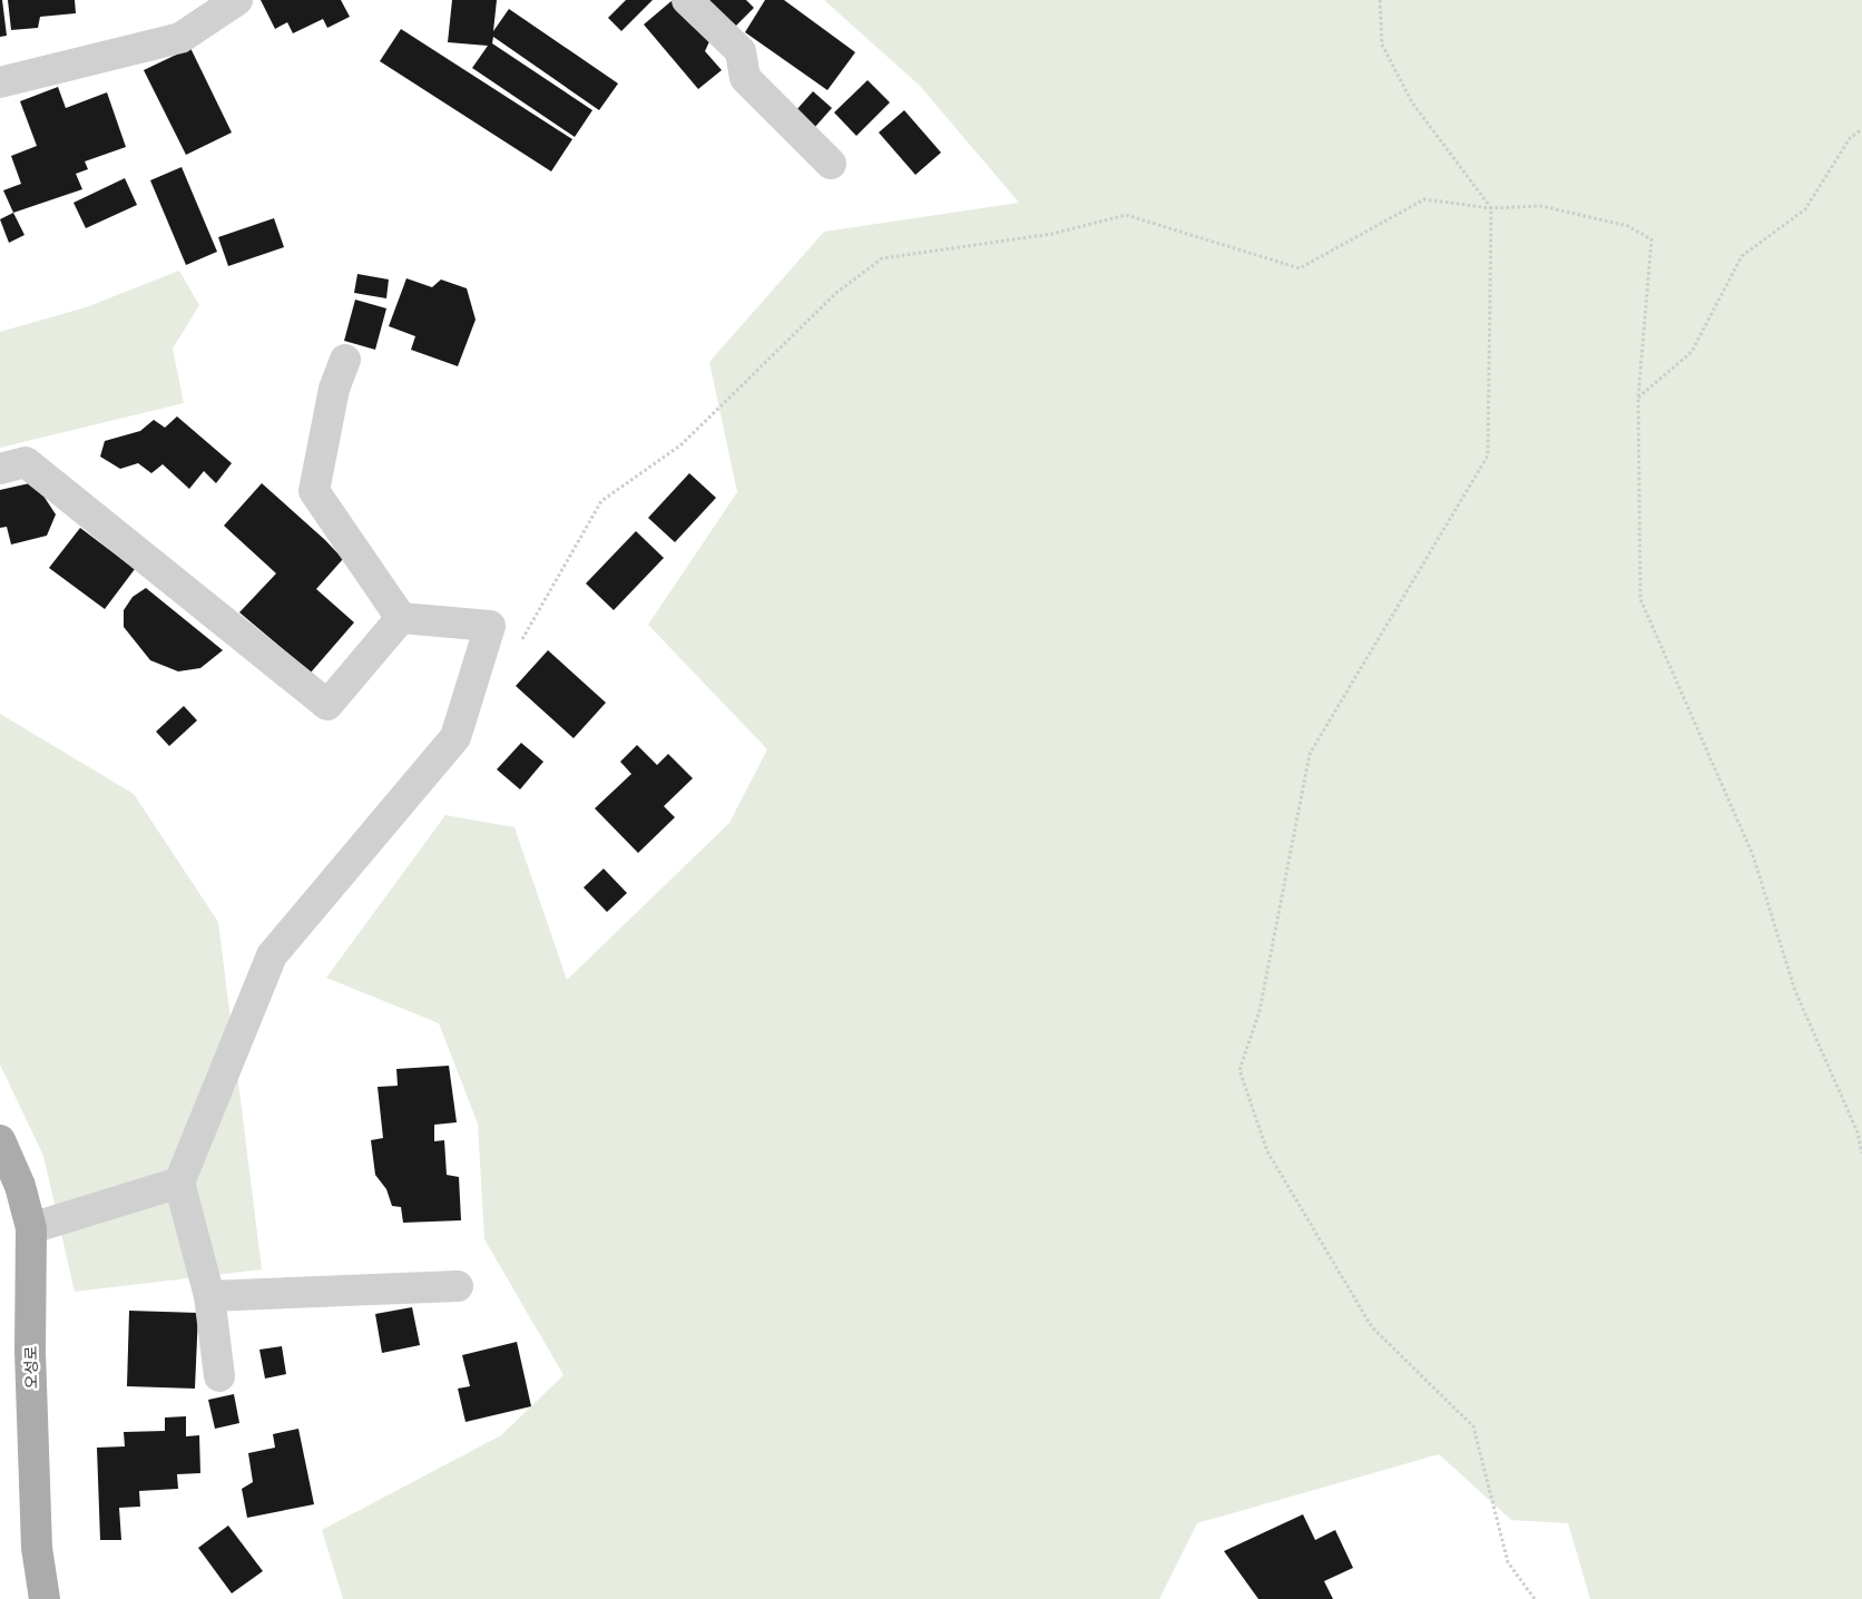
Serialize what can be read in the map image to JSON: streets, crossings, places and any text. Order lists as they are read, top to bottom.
{
  "streets": {
    "main road": ["오성로"]
  }
}
